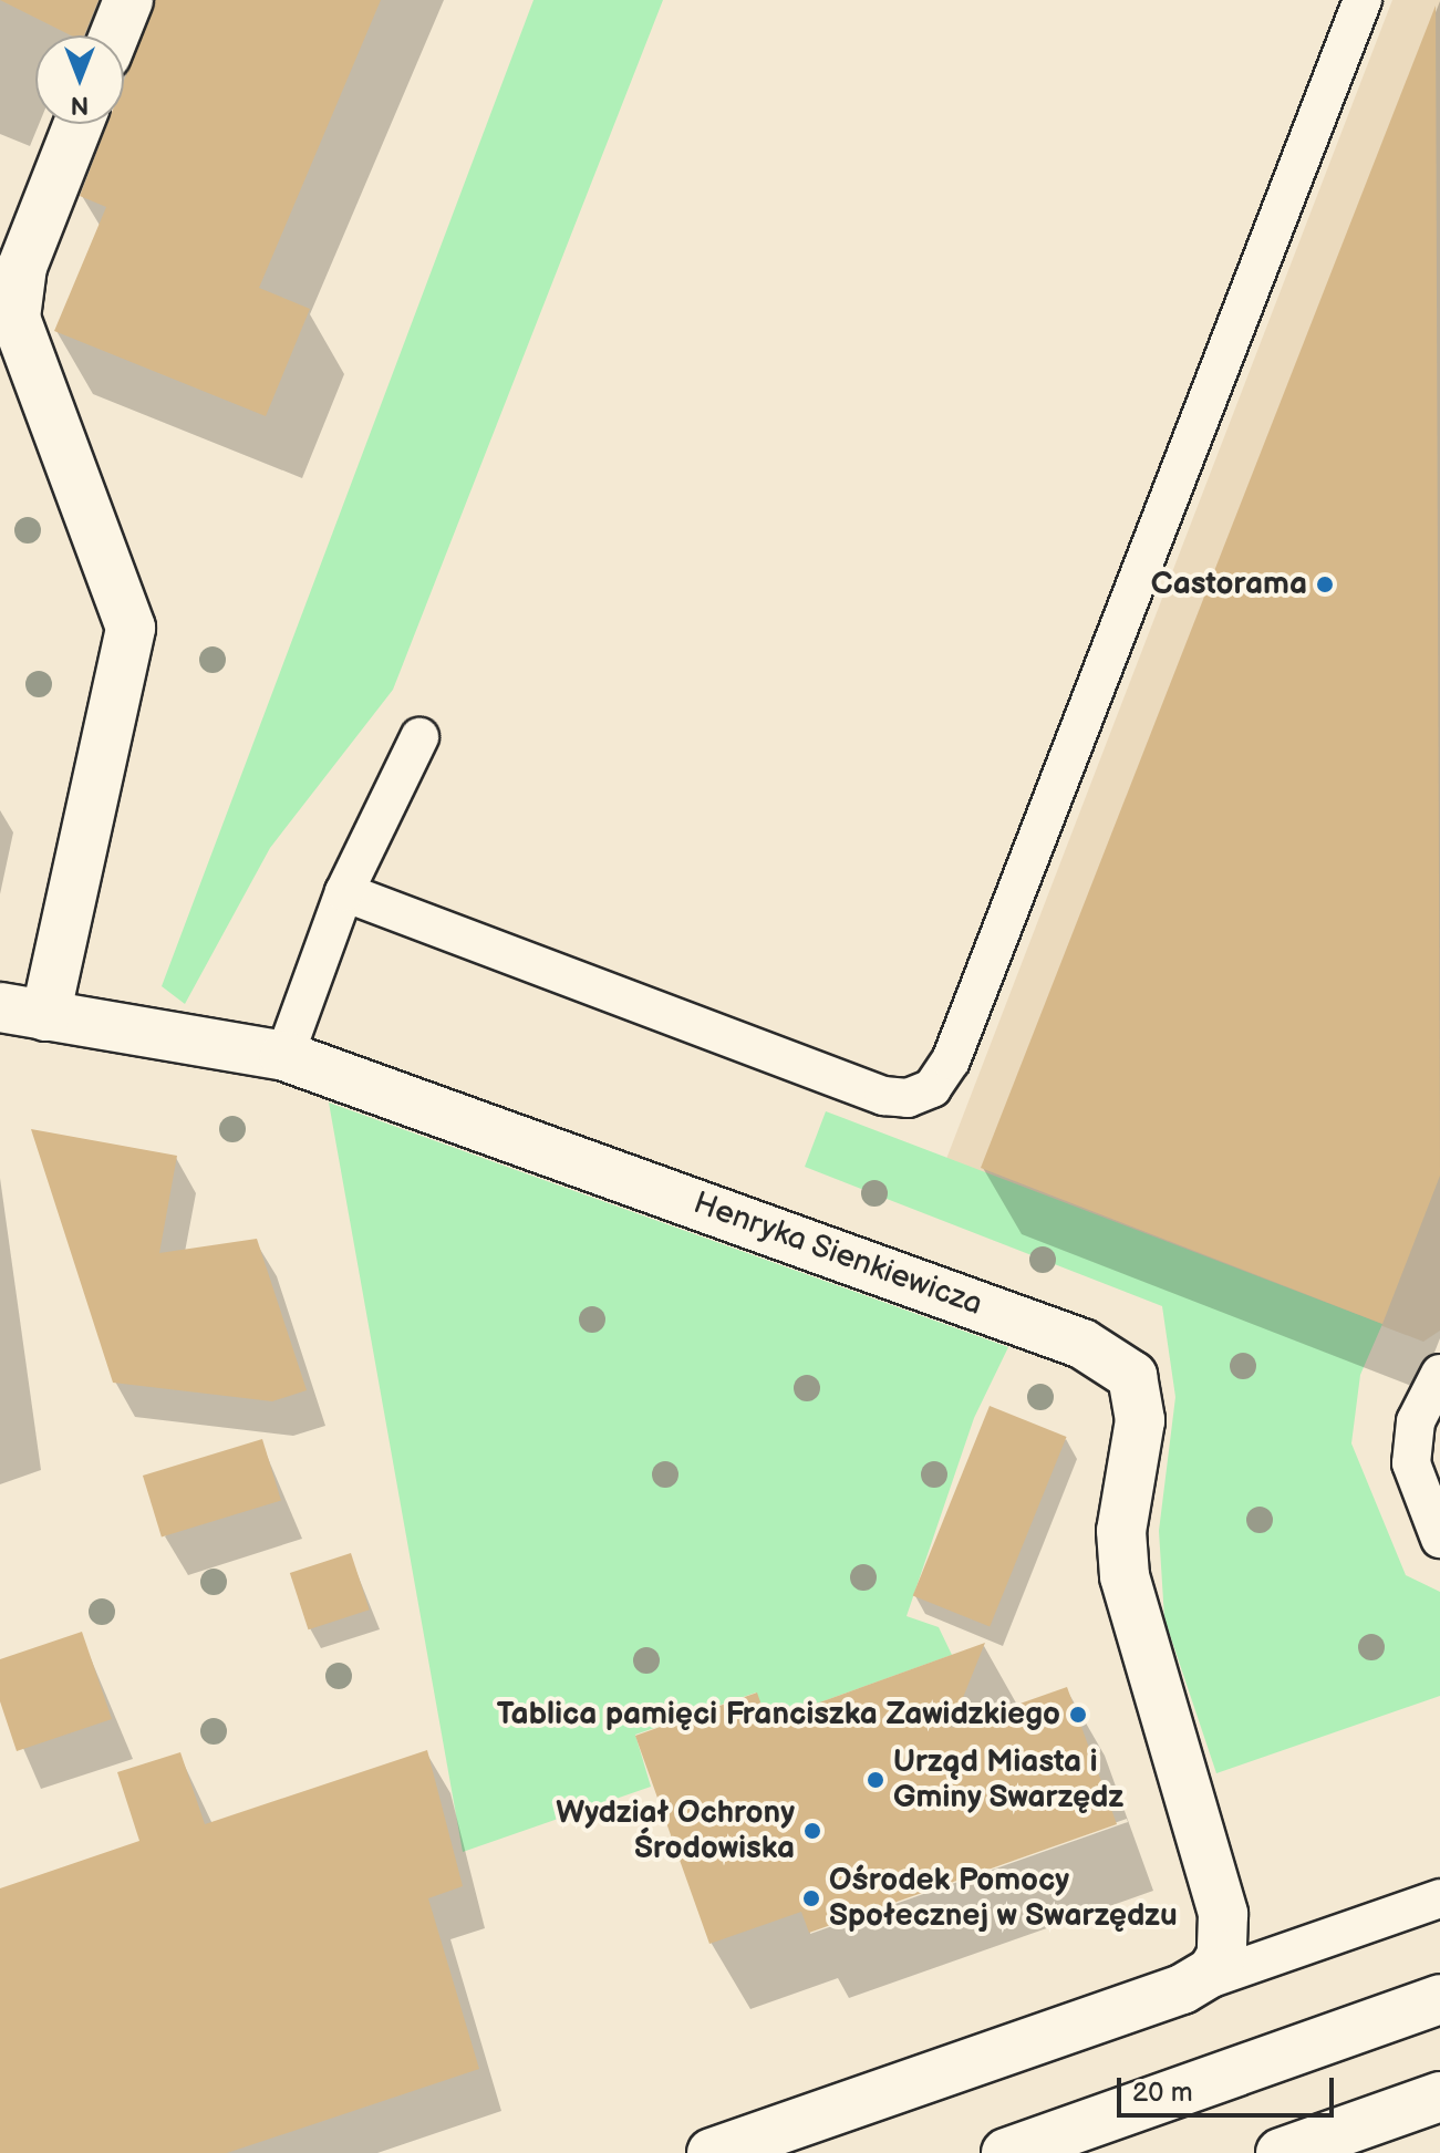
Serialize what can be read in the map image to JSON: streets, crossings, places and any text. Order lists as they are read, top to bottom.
{
  "streets": {
    "street": ["Henryka Sienkiewicza"]
  },
  "places": [
    "Castorama",
    "Tablica pamięci Franciszka Zawidzkiego",
    "Urząd Miasta i Gminy Swarzędz",
    "Wydział Ochrony Środowiska",
    "Ośrodek Pomocy Społecznej w Swarzędzu"
  ],
  "scale_bar": "20 m",
  "north": "bottom"
}
